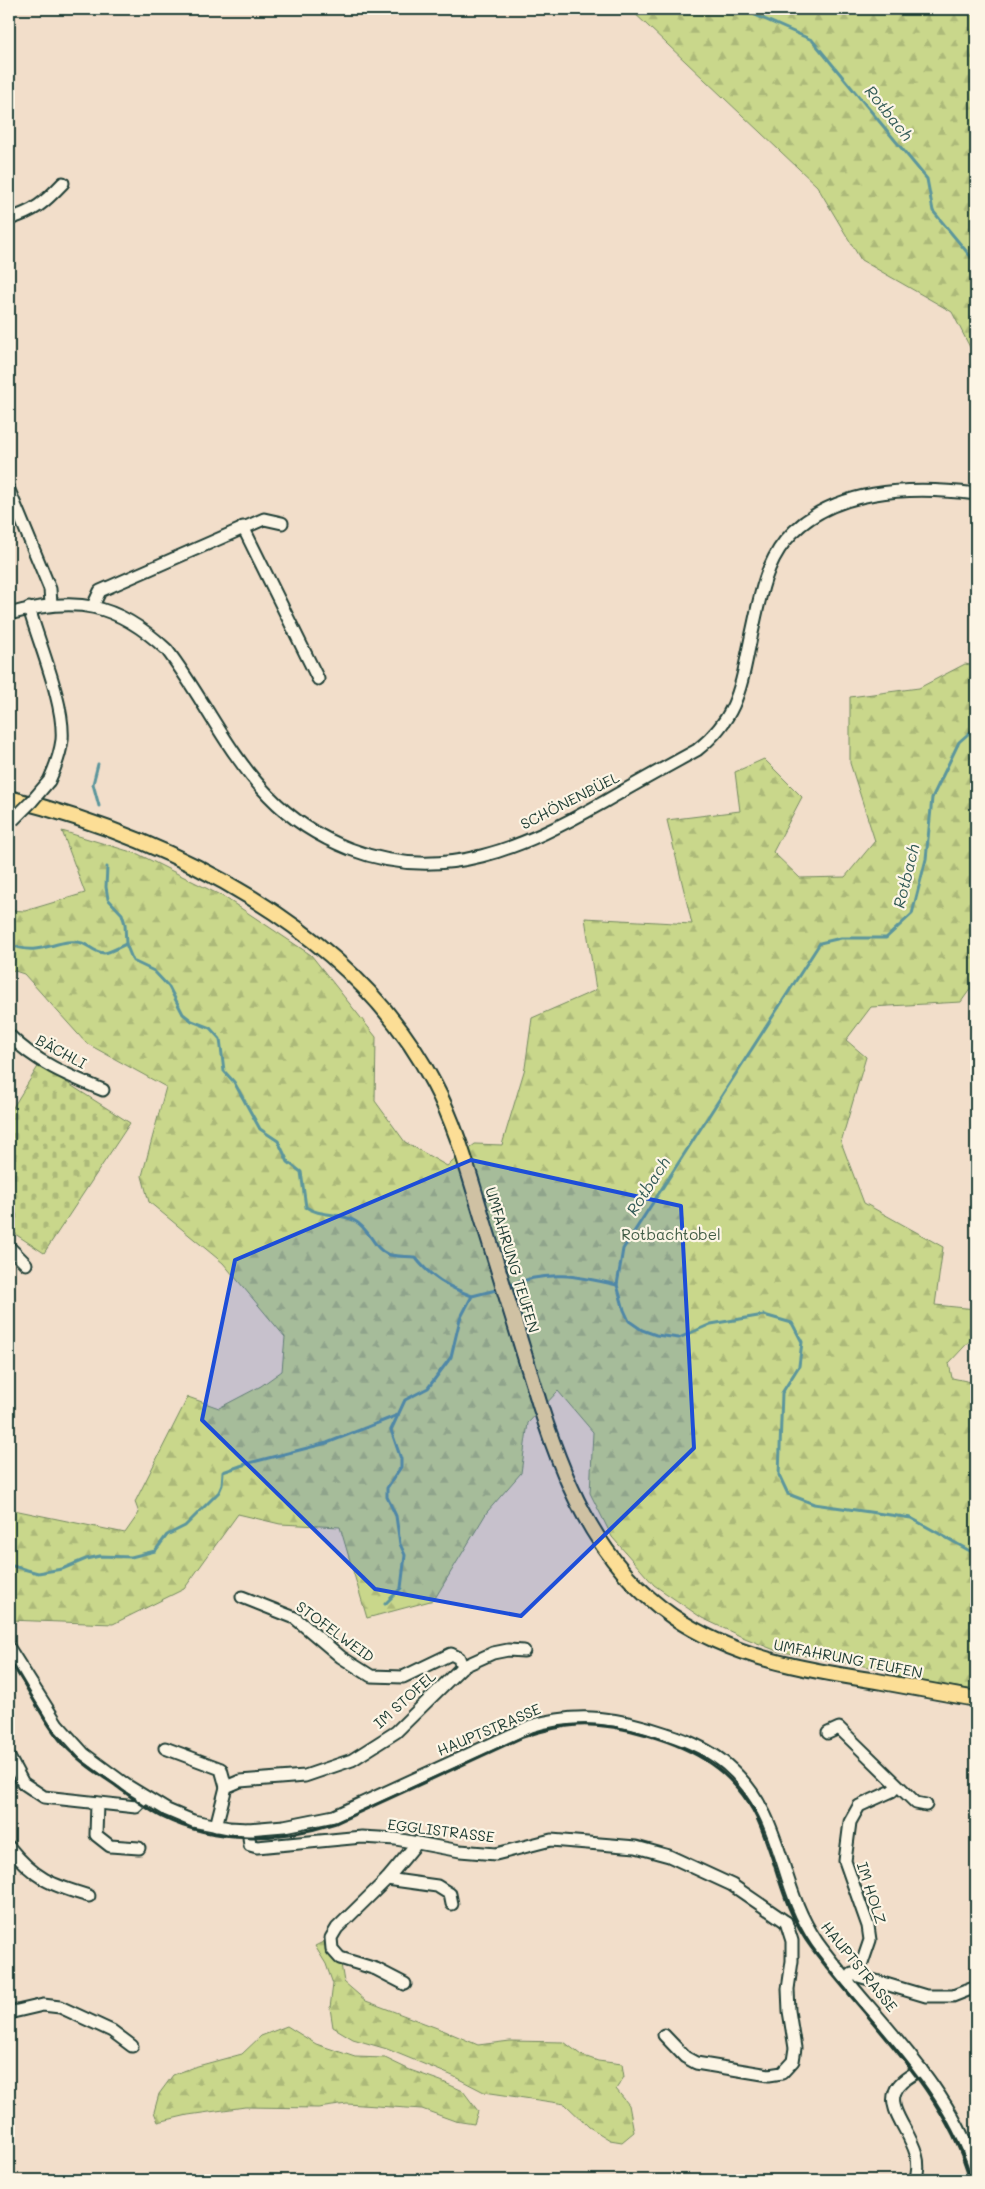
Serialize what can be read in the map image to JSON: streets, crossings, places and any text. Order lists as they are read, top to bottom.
{
  "streets": {
    "main road": ["UMFAHRUNG TEUFEN"],
    "street": [
      "SCHÖNENBÜEL",
      "BÄCHLI",
      "STOFELWEID",
      "IM STOFEL",
      "HAUPTSTRASSE",
      "EGGLISTRASSE",
      "IM HOLZ"
    ]
  },
  "crossings": [
    ["STOFELWEID", "IM STOFEL"],
    ["HAUPTSTRASSE", "EGGLISTRASSE"],
    ["HAUPTSTRASSE", "IM HOLZ"]
  ],
  "water": ["Rotbach"],
  "parks": ["Rotbachtobel"]
}
